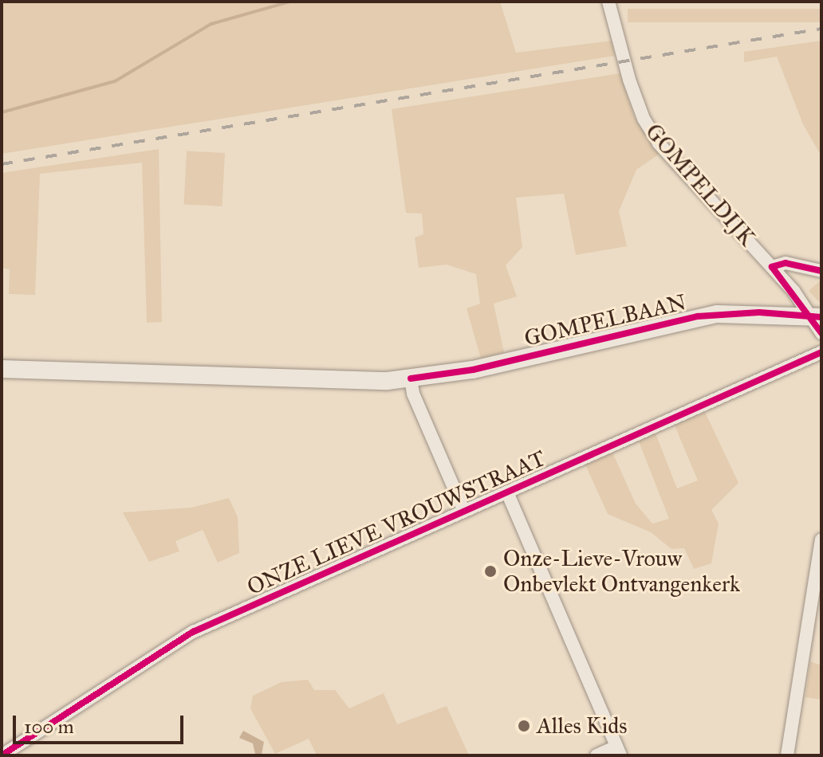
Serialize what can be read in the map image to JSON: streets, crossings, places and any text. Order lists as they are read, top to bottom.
{
  "streets": {
    "street": ["GOMPELDIJK", "GOMPELBAAN", "ONZE LIEVE VROUWSTRAAT"]
  },
  "crossings": [
    ["GOMPELDIJK", "GOMPELBAAN"]
  ],
  "places": ["Onze-Lieve-Vrouw Onbevlekt Ontvangenkerk", "Alles Kids"],
  "scale_bar": "100 m"
}
